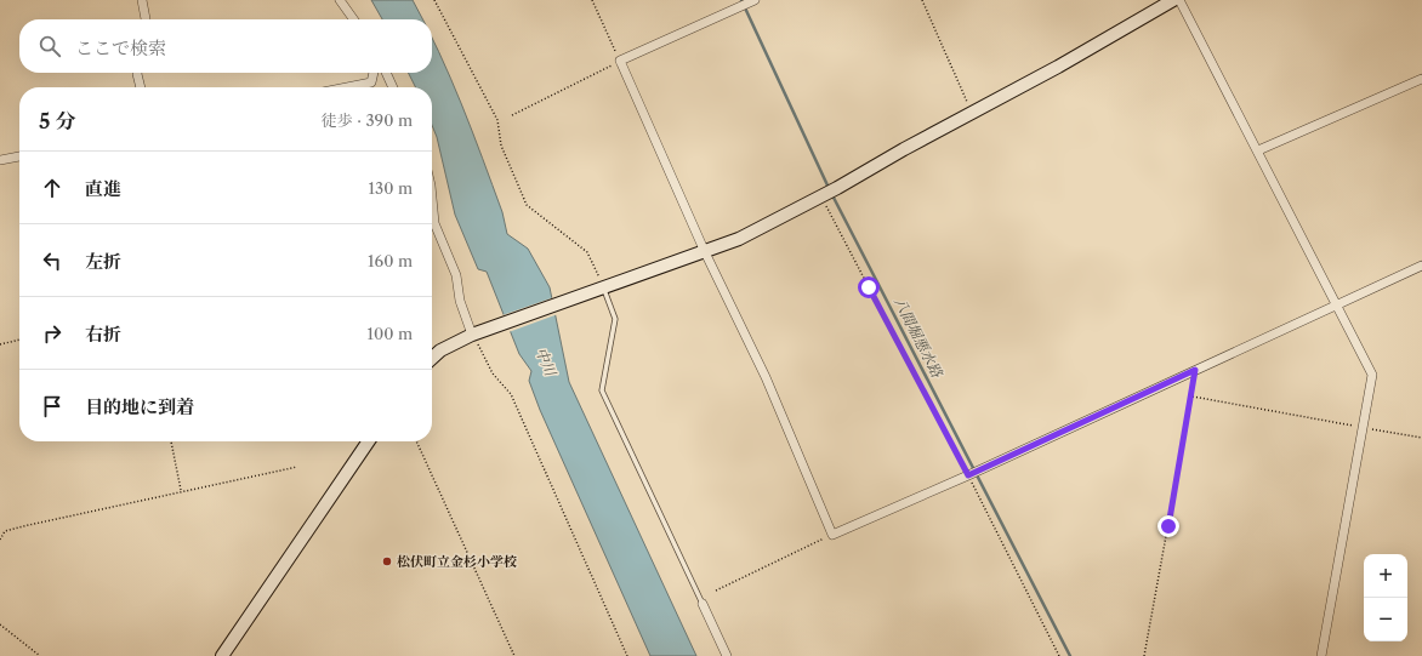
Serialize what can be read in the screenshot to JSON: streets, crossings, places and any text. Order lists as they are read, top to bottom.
{
  "water": ["八間堀悪水路", "中川"],
  "places": ["松伏町立金杉小学校"],
  "page": {
    "search": "ここで検索",
    "heading": ["5 分", "徒歩 · 390 m"],
    "list": [
      ["直進", "130 m"],
      ["左折", "160 m"],
      ["右折", "100 m"],
      "目的地に到着"
    ],
    "map_buttons": ["+", "−"]
  }
}
